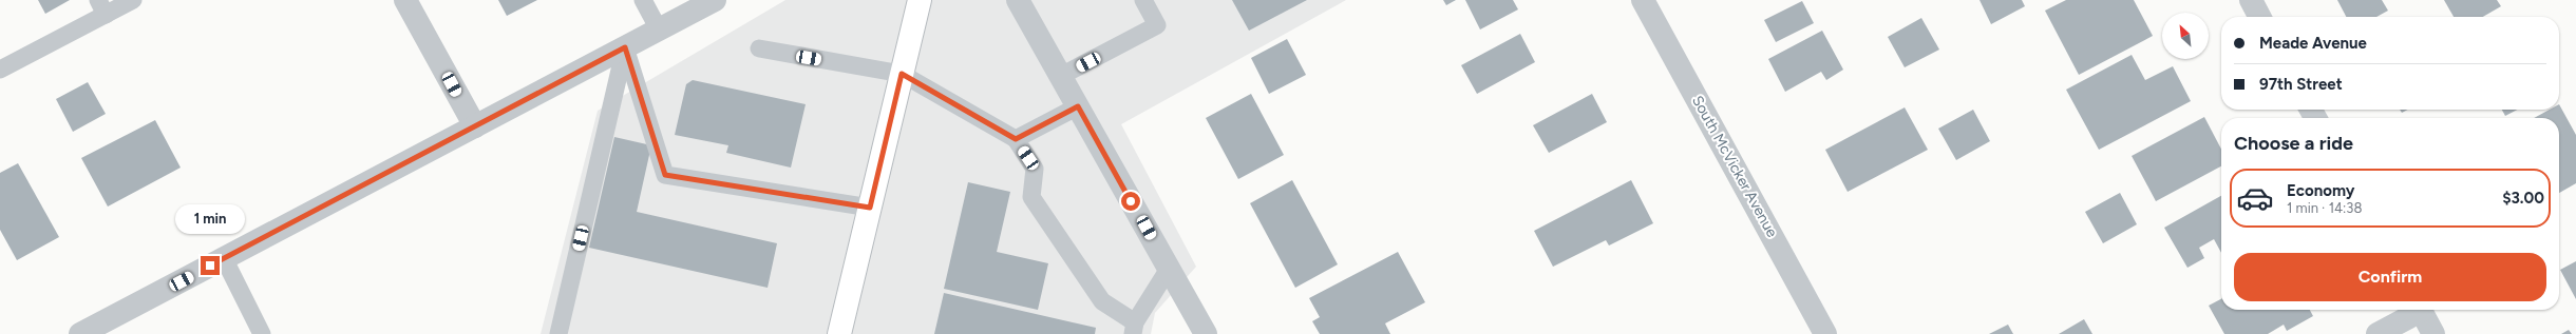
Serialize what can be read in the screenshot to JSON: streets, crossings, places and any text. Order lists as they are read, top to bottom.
{
  "streets": {
    "street": ["South McVicker Avenue"]
  },
  "north": "top left",
  "page": {
    "banner": ["Meade Avenue", "97th Street"],
    "heading": "Choose a ride",
    "list": [
      {
        "name": "Economy",
        "note": "1 min · 14:38",
        "value": "$3.00"
      }
    ],
    "bubble": "1 min",
    "buttons": "Confirm"
  }
}
